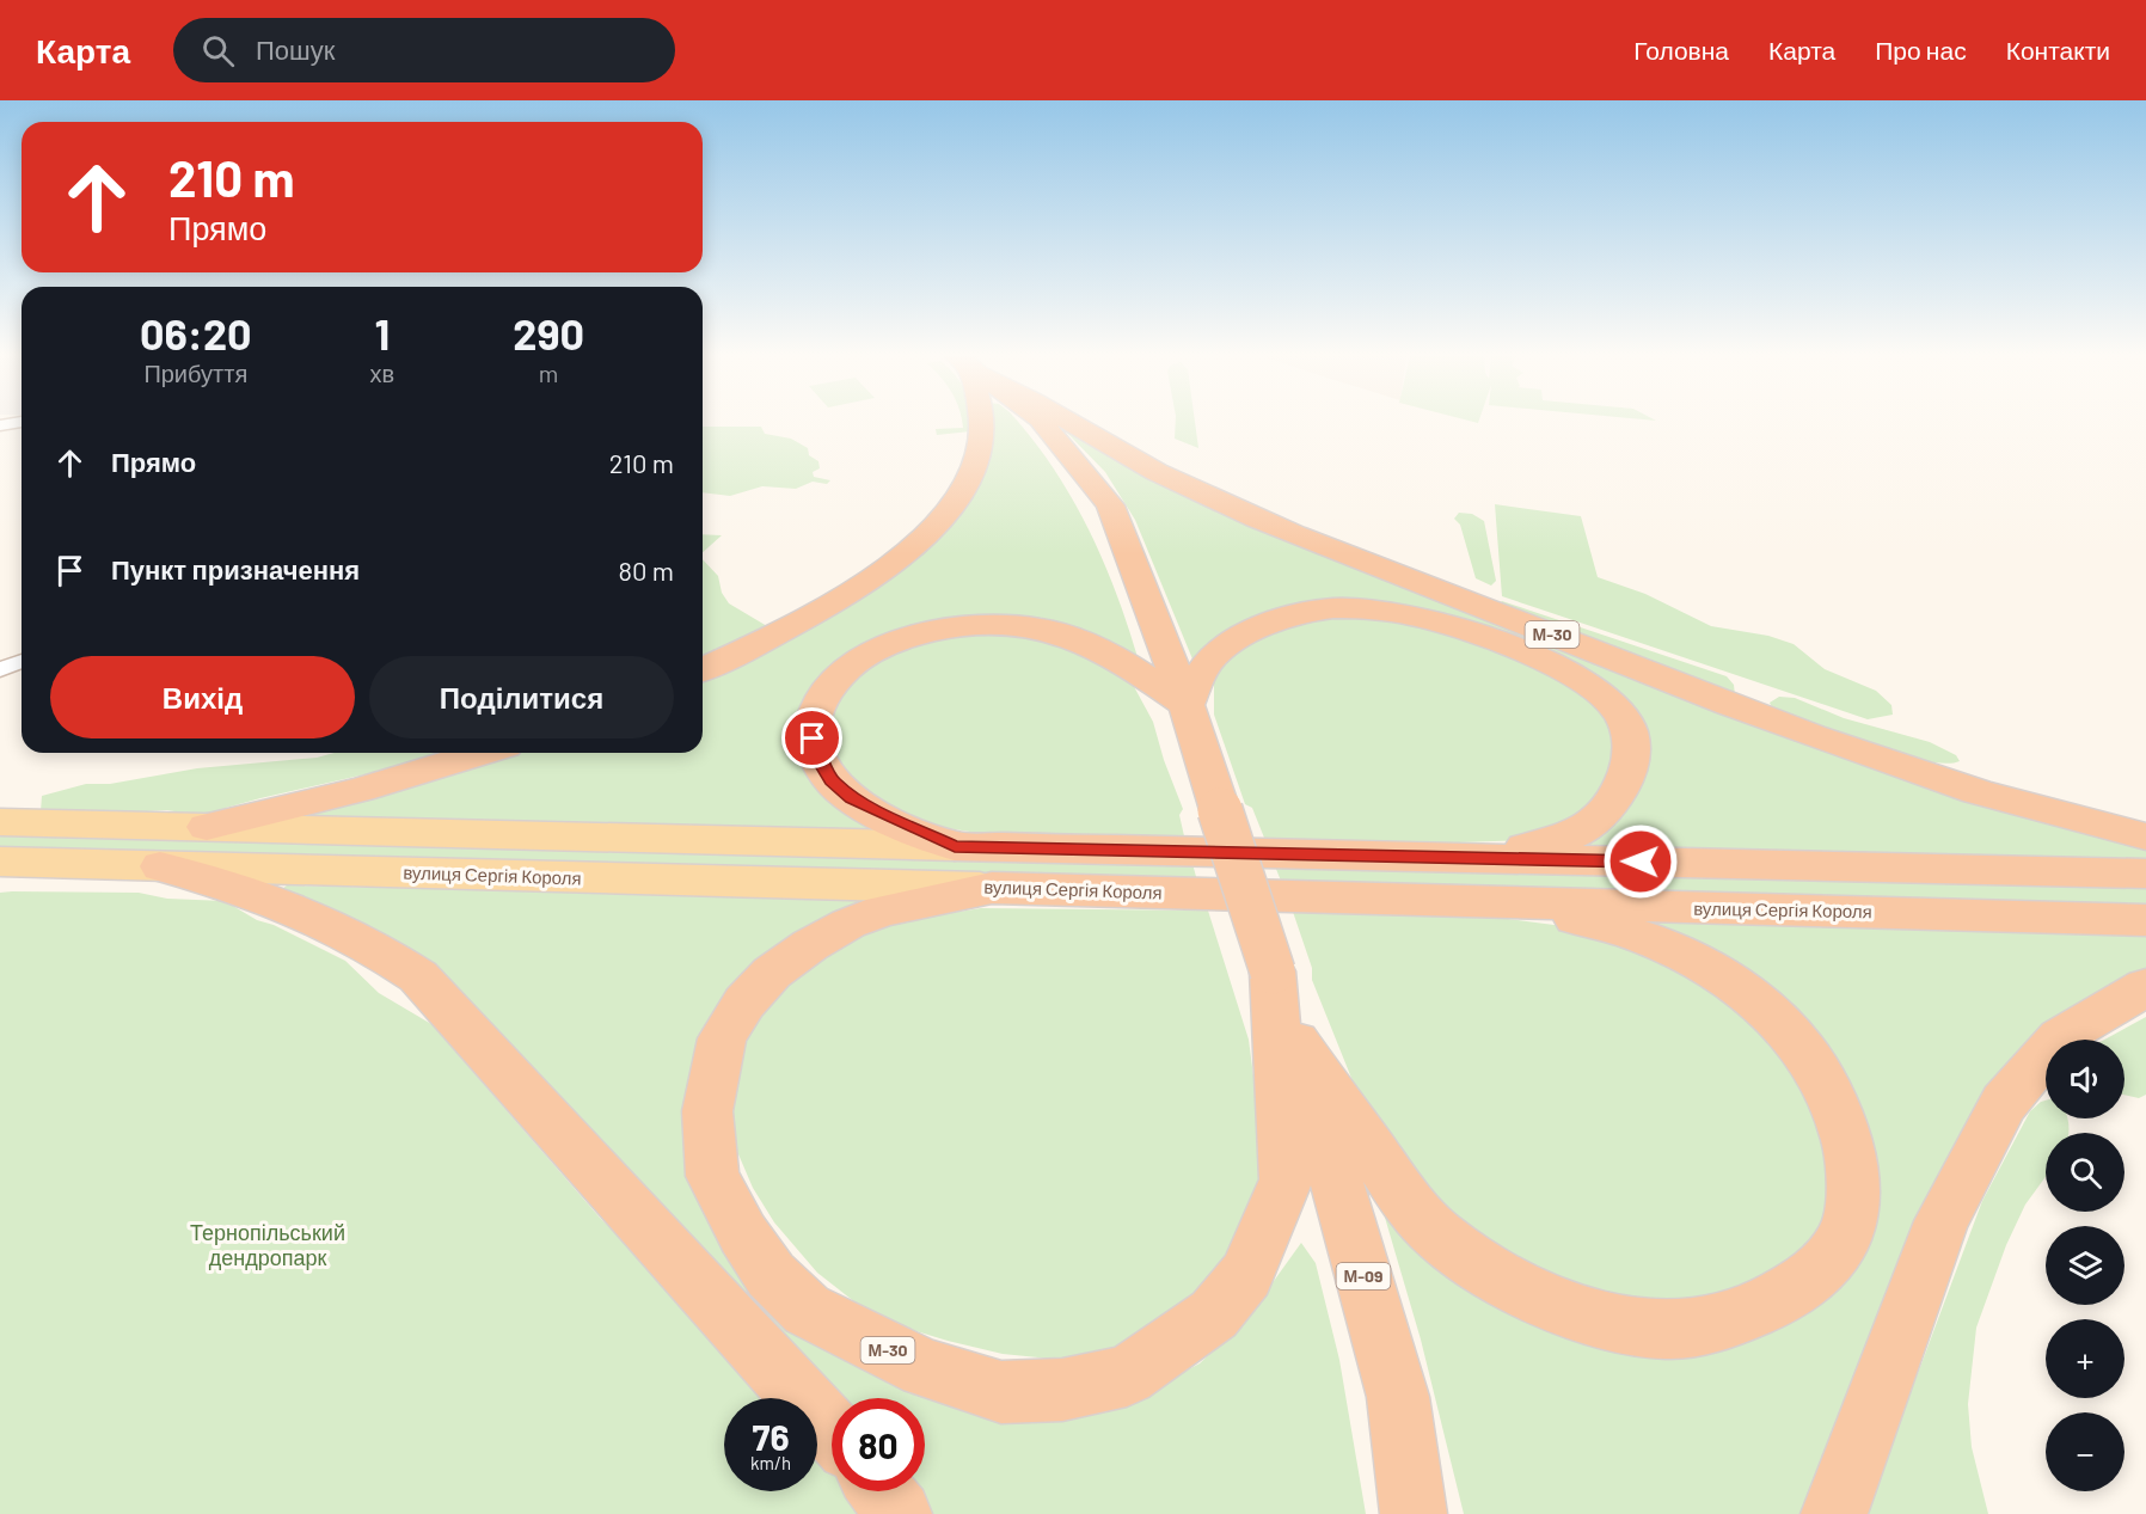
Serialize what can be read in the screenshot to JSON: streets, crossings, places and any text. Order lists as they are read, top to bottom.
{
  "streets": {
    "highway": ["М-30", "вулиця Сергія Короля", "М-09"]
  },
  "crossings": [
    ["М-30", "вулиця Сергія Короля"],
    ["М-30", "М-09"]
  ],
  "parks": ["Тернопільський дендропарк"],
  "page": {
    "header": "Карта",
    "search": "Пошук",
    "nav": [
      "Головна",
      "Карта",
      "Про нас",
      "Контакти"
    ],
    "turn": ["210 m", "Прямо"],
    "eta": [
      "06:20",
      "Прибуття",
      "1",
      "хв",
      "290",
      "m"
    ],
    "list": [
      {
        "name": "Прямо",
        "value": "210 m"
      },
      {
        "name": "Пункт призначення",
        "value": "80 m"
      }
    ],
    "buttons": ["Вихід", "Поділитися"],
    "map_buttons": ["+", "−"],
    "speed": "76 km/h",
    "limit": "80"
  }
}
